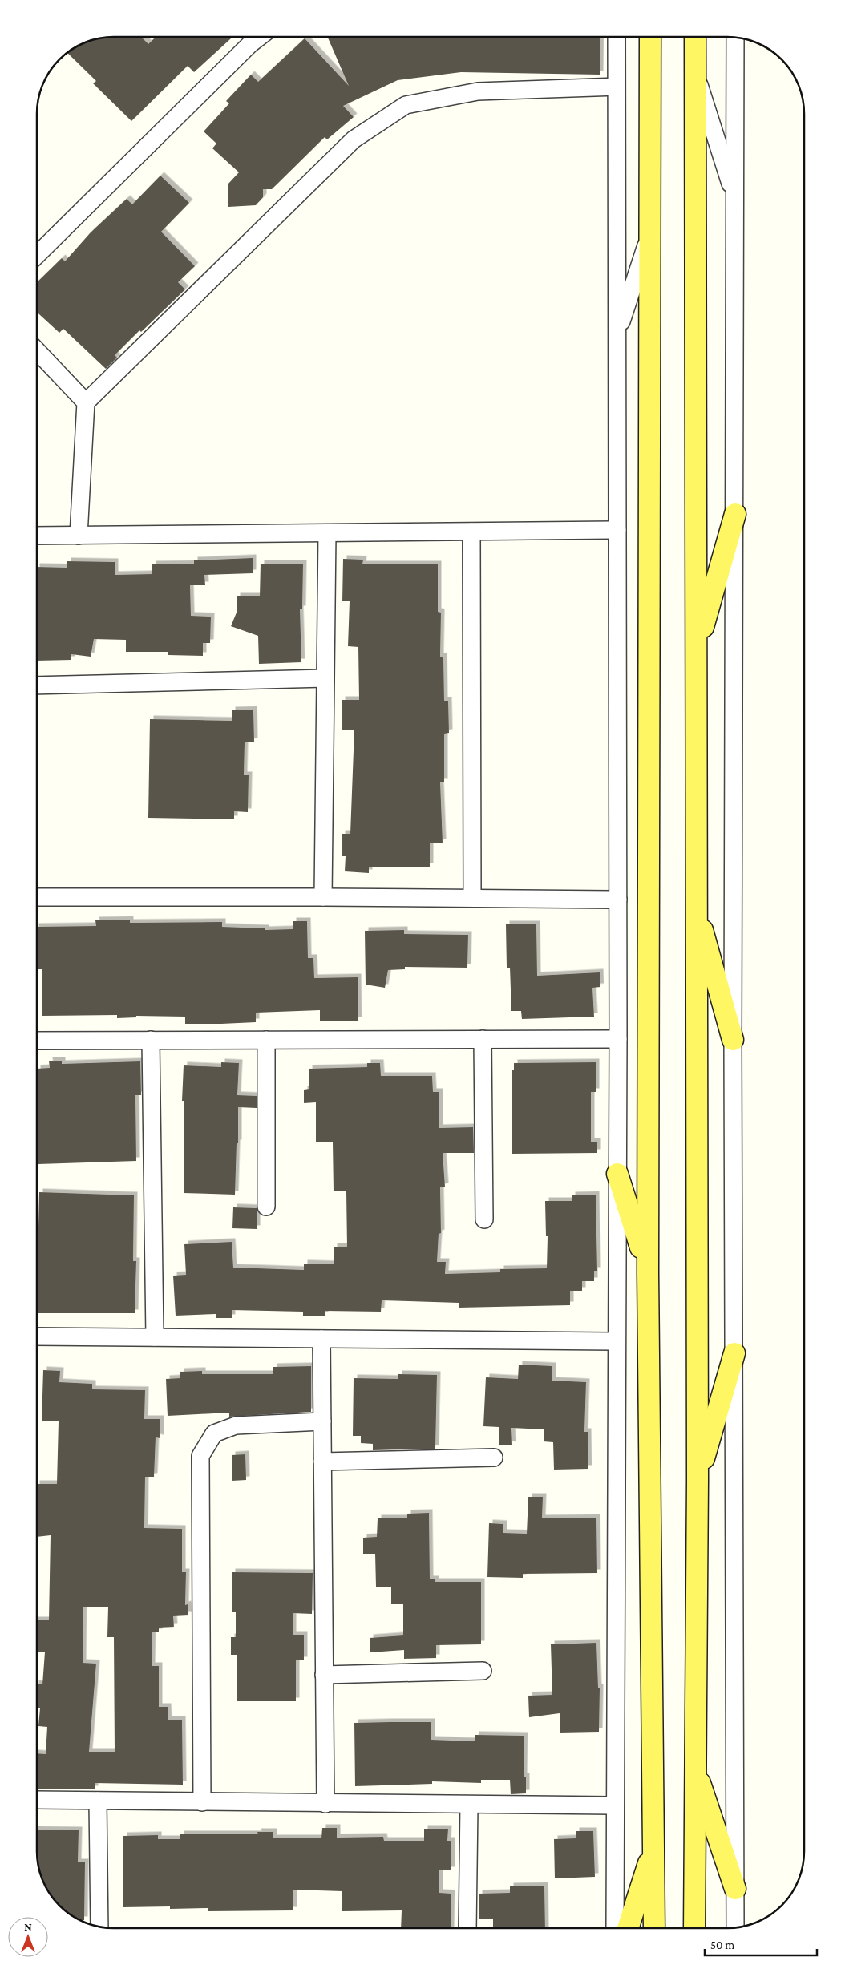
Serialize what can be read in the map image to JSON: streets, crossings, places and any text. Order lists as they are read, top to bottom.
{
  "scale_bar": "50 m",
  "north": "top"
}
